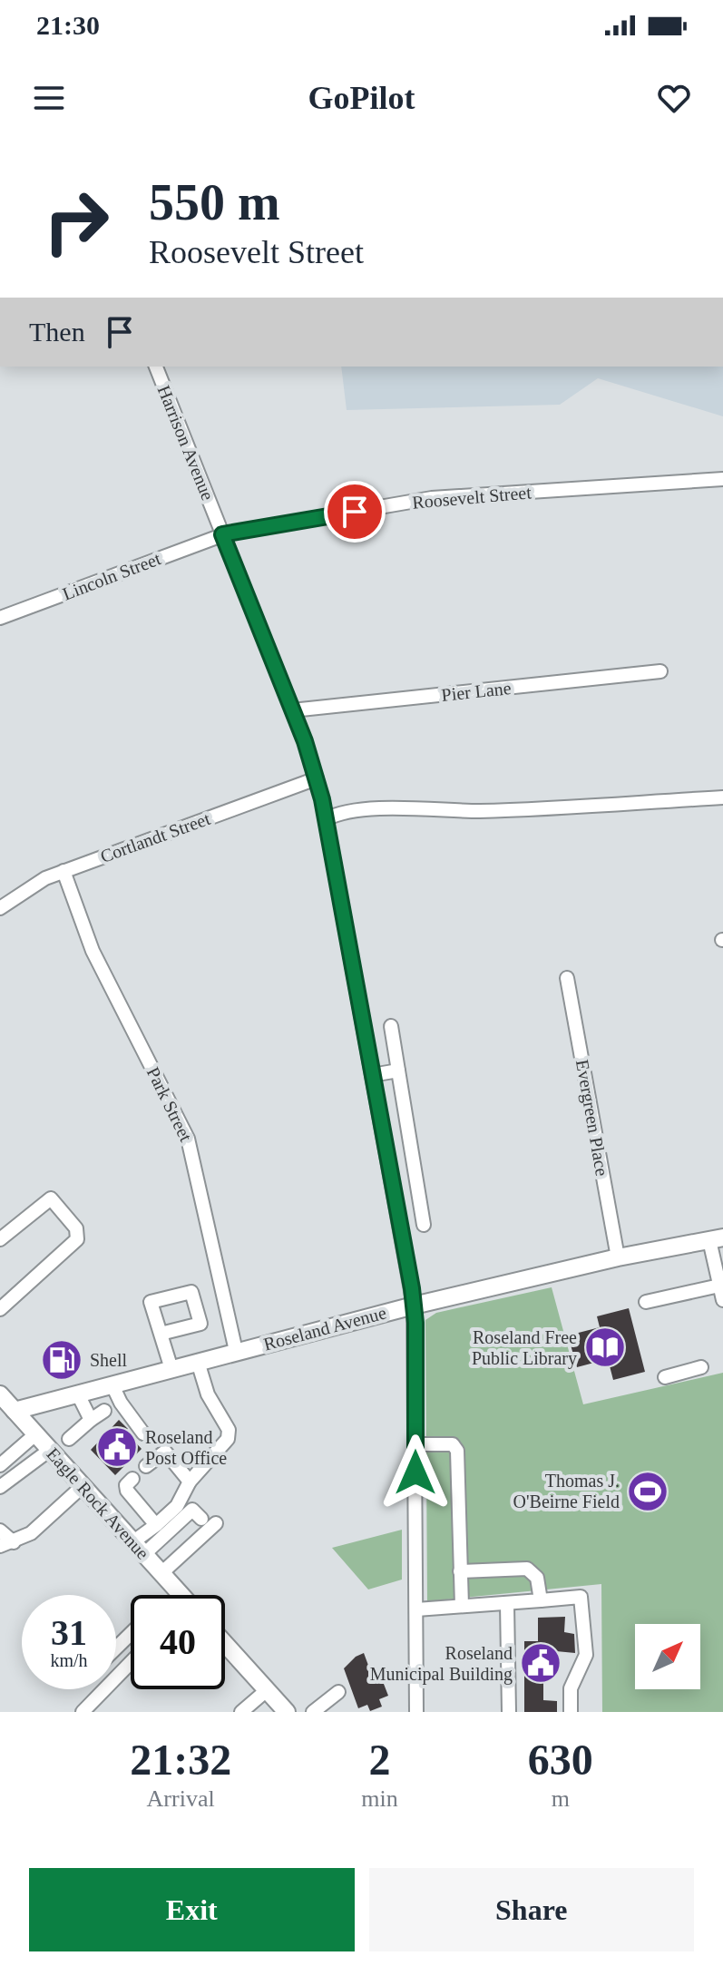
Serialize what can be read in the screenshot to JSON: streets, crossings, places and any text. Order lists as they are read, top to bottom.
{
  "streets": {
    "main road": ["Roseland Avenue", "Eagle Rock Avenue"],
    "street": [
      "Harrison Avenue",
      "Roosevelt Street",
      "Lincoln Street",
      "Pier Lane",
      "Cortlandt Street",
      "Park Street",
      "Evergreen Place"
    ]
  },
  "crossings": [
    ["Harrison Avenue", "Roosevelt Street"],
    ["Harrison Avenue", "Lincoln Street"],
    ["Harrison Avenue", "Pier Lane"],
    ["Harrison Avenue", "Cortlandt Street"],
    ["Harrison Avenue", "Roseland Avenue"],
    ["Roosevelt Street", "Lincoln Street"],
    ["Cortlandt Street", "Park Street"],
    ["Park Street", "Roseland Avenue"],
    ["Evergreen Place", "Roseland Avenue"],
    ["Roseland Avenue", "Eagle Rock Avenue"]
  ],
  "places": {
    "library": ["Roseland Free Public Library"],
    "fuel station": ["Shell"],
    "public building": ["Roseland Post Office", "Roseland Municipal Building"],
    "sports": ["Thomas J. O'Beirne Field"]
  },
  "north": "top right",
  "page": {
    "status": "21:30",
    "header": "GoPilot",
    "turn": ["550 m", "Roosevelt Street"],
    "then": "Then",
    "speed": "31 km/h",
    "limit": "40",
    "eta": [
      "21:32",
      "Arrival",
      "2",
      "min",
      "630",
      "m"
    ],
    "buttons": ["Exit", "Share"]
  }
}
